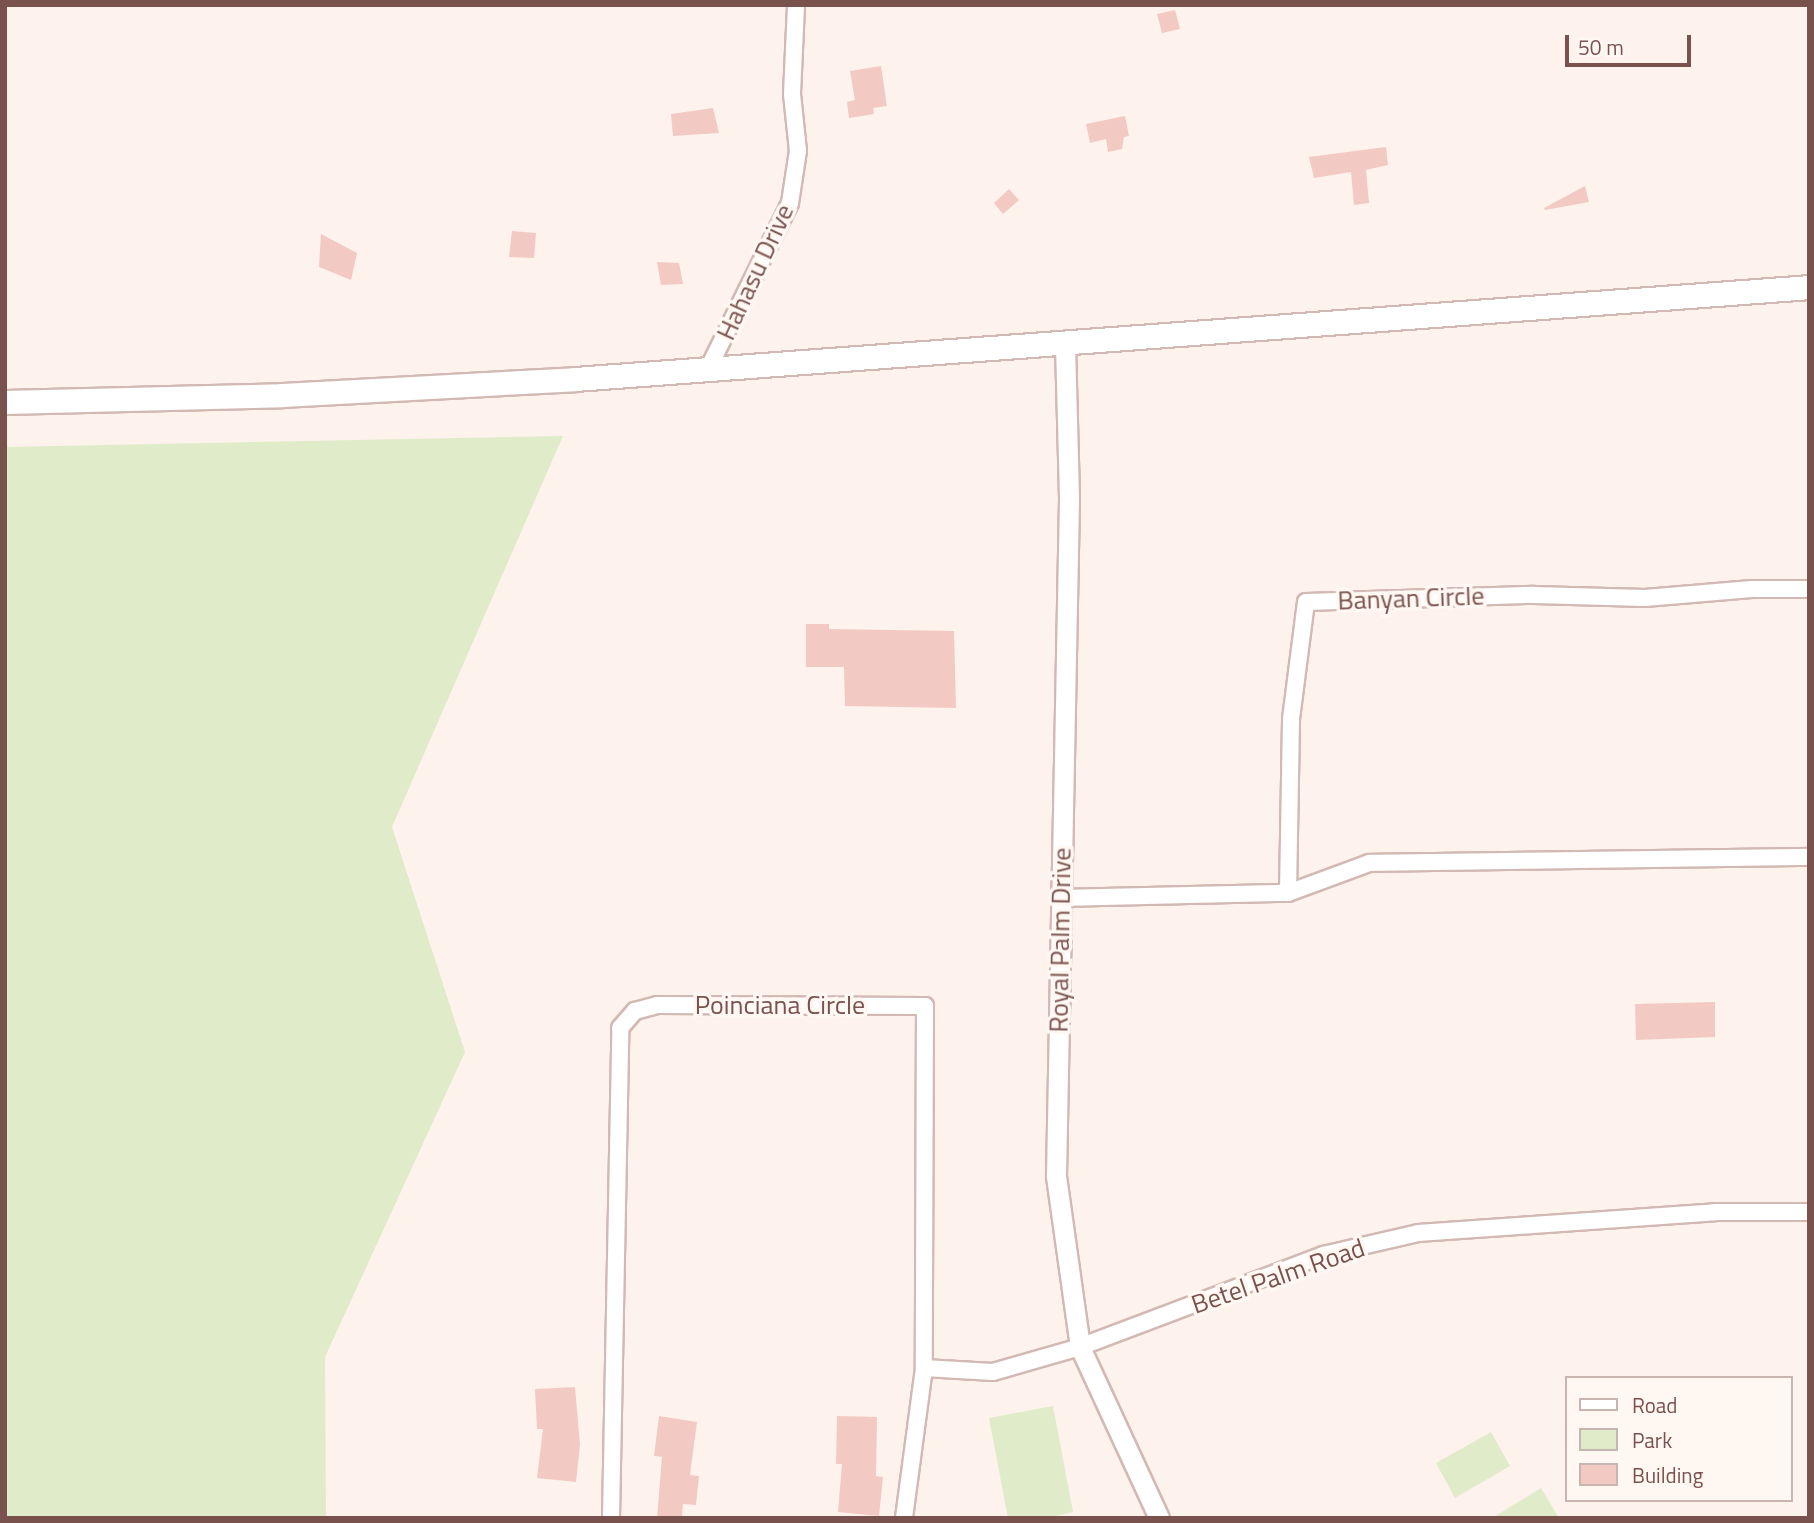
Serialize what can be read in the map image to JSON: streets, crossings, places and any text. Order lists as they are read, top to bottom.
{
  "streets": {
    "street": [
      "Hahasu Drive",
      "Banyan Circle",
      "Royal Palm Drive",
      "Poinciana Circle",
      "Betel Palm Road"
    ]
  },
  "crossings": [
    ["Royal Palm Drive", "Betel Palm Road"],
    ["Poinciana Circle", "Betel Palm Road"]
  ],
  "legend": ["Road", "Park", "Building"],
  "scale_bar": "50 m"
}
